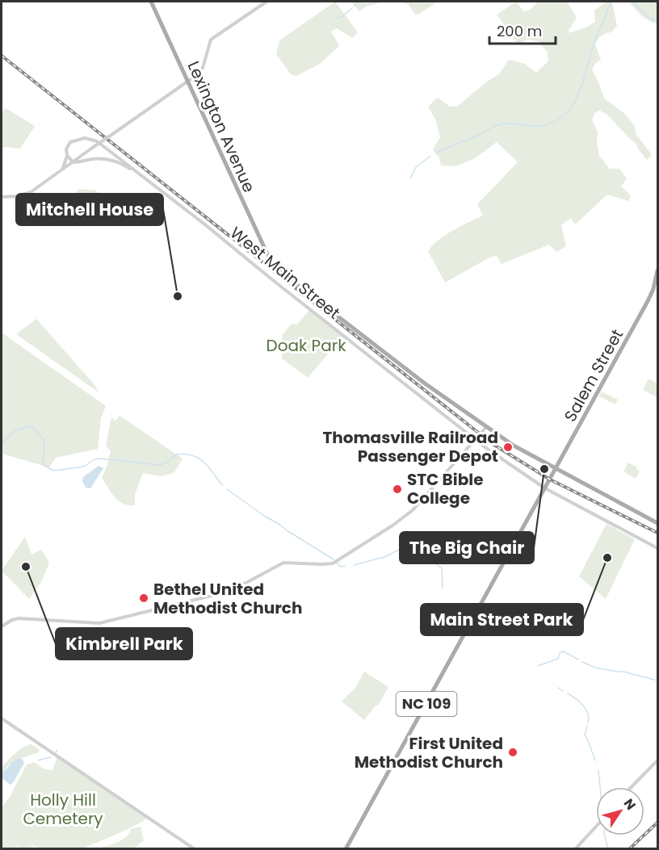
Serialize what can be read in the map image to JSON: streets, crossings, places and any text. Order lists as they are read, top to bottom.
{
  "streets": {
    "main road": [
      "Lexington Avenue",
      "West Main Street",
      "Salem Street",
      "NC 109"
    ]
  },
  "crossings": [
    ["Lexington Avenue", "West Main Street"],
    ["West Main Street", "Salem Street"],
    ["West Main Street", "NC 109"],
    ["Salem Street", "NC 109"]
  ],
  "parks": ["Doak Park", "Holly Hill Cemetery"],
  "places": [
    "Mitchell House",
    "Thomasville Railroad Passenger Depot",
    "The Big Chair",
    "STC Bible College",
    "Main Street Park",
    "Kimbrell Park",
    "Bethel United Methodist Church",
    "First United Methodist Church"
  ],
  "scale_bar": "200 m",
  "north": "top right"
}
